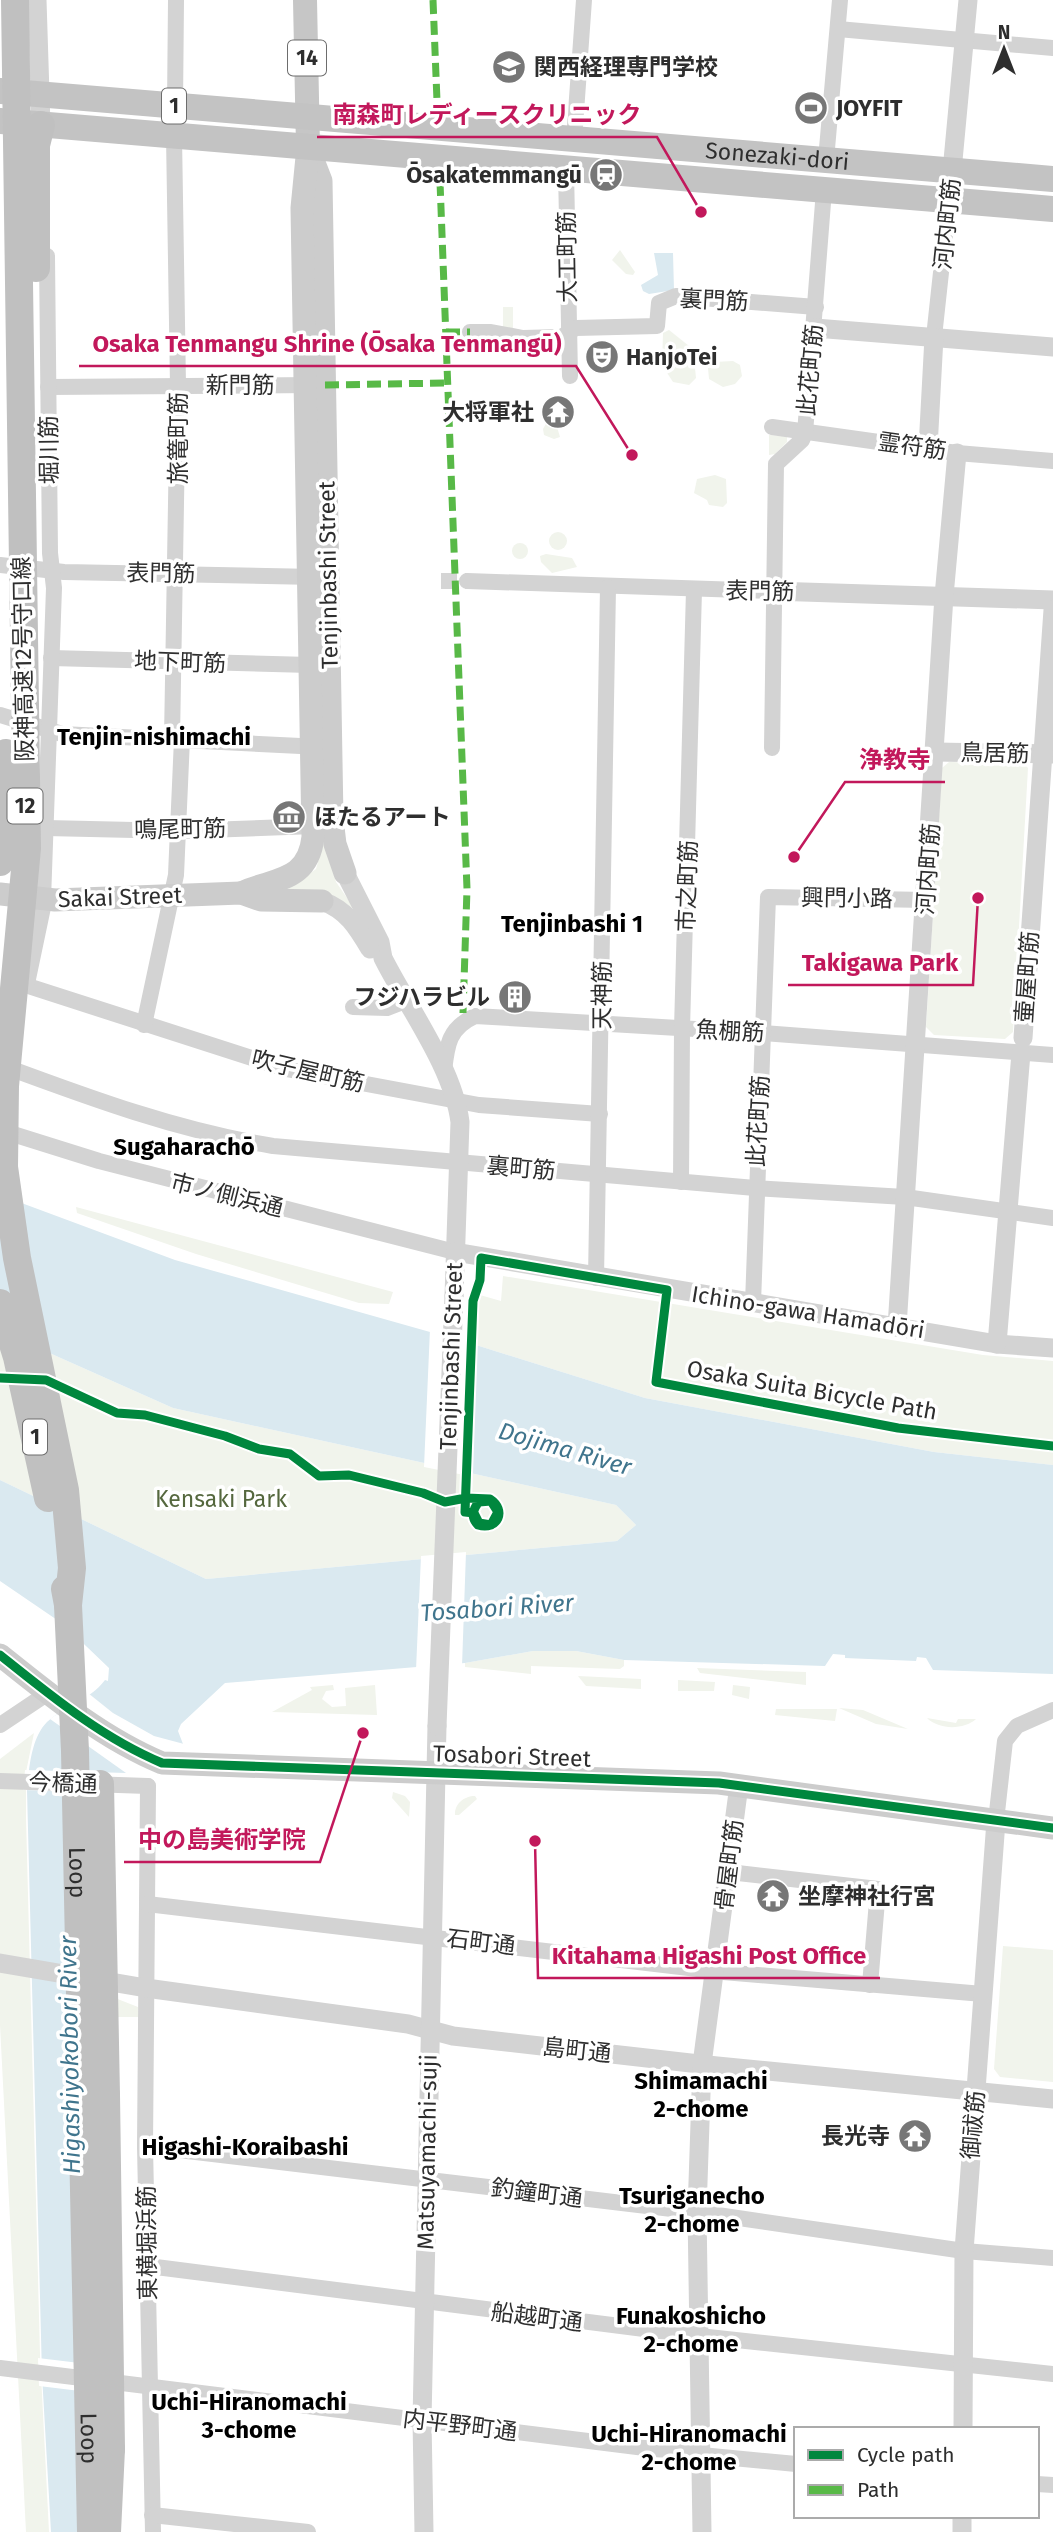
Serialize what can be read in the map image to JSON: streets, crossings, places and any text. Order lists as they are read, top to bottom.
{
  "streets": {
    "highway": [
      "1",
      "Sonezaki-dori",
      "阪神高速12号守口線",
      "12",
      "Loop"
    ],
    "main road": [
      "14",
      "Tenjinbashi Street",
      "Sakai Street",
      "Tosabori Street"
    ],
    "street": [
      "河内町筋",
      "大工町筋",
      "裏門筋",
      "此花町筋",
      "新門筋",
      "旅篭町筋",
      "霊符筋",
      "堀川筋",
      "表門筋",
      "地下町筋",
      "鳥居筋",
      "鳴尾町筋",
      "市之町筋",
      "興門小路",
      "壷屋町筋",
      "天神筋",
      "魚棚筋",
      "吹子屋町筋",
      "裏町筋",
      "市ノ側浜通",
      "Ichino-gawa Hamadōri",
      "今橋通",
      "骨屋町筋",
      "石町通",
      "島町通",
      "御祓筋",
      "Matsuyamachi-suji",
      "釣鐘町通",
      "東横堀浜筋",
      "船越町通",
      "内平野町通"
    ],
    "cycle path": ["Osaka Suita Bicycle Path"]
  },
  "crossings": [
    ["14", "Sonezaki-dori"],
    ["14", "Tenjinbashi Street"],
    ["Sonezaki-dori", "河内町筋"],
    ["Sonezaki-dori", "大工町筋"],
    ["Sonezaki-dori", "此花町筋"],
    ["Sonezaki-dori", "旅篭町筋"],
    ["Sonezaki-dori", "堀川筋"],
    ["Sonezaki-dori", "Tenjinbashi Street"],
    ["河内町筋", "霊符筋"],
    ["河内町筋", "表門筋"],
    ["河内町筋", "鳥居筋"],
    ["河内町筋", "興門小路"],
    ["河内町筋", "魚棚筋"],
    ["河内町筋", "裏町筋"],
    ["河内町筋", "Ichino-gawa Hamadōri"],
    ["大工町筋", "裏門筋"],
    ["裏門筋", "此花町筋"],
    ["此花町筋", "霊符筋"],
    ["此花町筋", "表門筋"],
    ["此花町筋", "興門小路"],
    ["此花町筋", "魚棚筋"],
    ["此花町筋", "裏町筋"],
    ["此花町筋", "Ichino-gawa Hamadōri"],
    ["新門筋", "旅篭町筋"],
    ["新門筋", "堀川筋"],
    ["新門筋", "Tenjinbashi Street"],
    ["旅篭町筋", "表門筋"],
    ["旅篭町筋", "地下町筋"],
    ["旅篭町筋", "鳴尾町筋"],
    ["旅篭町筋", "Sakai Street"],
    ["旅篭町筋", "吹子屋町筋"],
    ["堀川筋", "表門筋"],
    ["堀川筋", "阪神高速12号守口線"],
    ["堀川筋", "地下町筋"],
    ["堀川筋", "鳴尾町筋"],
    ["堀川筋", "Sakai Street"],
    ["表門筋", "Tenjinbashi Street"],
    ["表門筋", "市之町筋"],
    ["表門筋", "天神筋"],
    ["Tenjinbashi Street", "地下町筋"],
    ["Tenjinbashi Street", "鳴尾町筋"],
    ["Tenjinbashi Street", "Sakai Street"],
    ["Tenjinbashi Street", "魚棚筋"],
    ["Tenjinbashi Street", "吹子屋町筋"],
    ["Tenjinbashi Street", "裏町筋"],
    ["Tenjinbashi Street", "市ノ側浜通"],
    ["Tenjinbashi Street", "Ichino-gawa Hamadōri"],
    ["Tenjinbashi Street", "Tosabori Street"],
    ["Tenjinbashi Street", "Matsuyamachi-suji"],
    ["阪神高速12号守口線", "鳴尾町筋"],
    ["阪神高速12号守口線", "Loop"],
    ["鳥居筋", "壷屋町筋"],
    ["鳴尾町筋", "Sakai Street"],
    ["市之町筋", "魚棚筋"],
    ["市之町筋", "裏町筋"],
    ["壷屋町筋", "魚棚筋"],
    ["壷屋町筋", "裏町筋"],
    ["壷屋町筋", "Ichino-gawa Hamadōri"],
    ["天神筋", "魚棚筋"],
    ["天神筋", "吹子屋町筋"],
    ["天神筋", "裏町筋"],
    ["天神筋", "Ichino-gawa Hamadōri"],
    ["市ノ側浜通", "Ichino-gawa Hamadōri"],
    ["Tosabori Street", "骨屋町筋"],
    ["Tosabori Street", "御祓筋"],
    ["Tosabori Street", "Matsuyamachi-suji"],
    ["今橋通", "東横堀浜筋"],
    ["骨屋町筋", "石町通"],
    ["骨屋町筋", "島町通"],
    ["骨屋町筋", "釣鐘町通"],
    ["骨屋町筋", "船越町通"],
    ["骨屋町筋", "内平野町通"],
    ["石町通", "御祓筋"],
    ["石町通", "Matsuyamachi-suji"],
    ["石町通", "東横堀浜筋"],
    ["島町通", "御祓筋"],
    ["島町通", "Matsuyamachi-suji"],
    ["島町通", "東横堀浜筋"],
    ["御祓筋", "釣鐘町通"],
    ["御祓筋", "船越町通"],
    ["Matsuyamachi-suji", "釣鐘町通"],
    ["Matsuyamachi-suji", "船越町通"],
    ["Matsuyamachi-suji", "内平野町通"],
    ["釣鐘町通", "東横堀浜筋"],
    ["東横堀浜筋", "船越町通"],
    ["東横堀浜筋", "内平野町通"]
  ],
  "districts": [
    "Tenjin-nishimachi",
    "Tenjinbashi 1",
    "Sugaharachō",
    "Shimamachi 2-chome",
    "Higashi-Koraibashi",
    "Tsuriganecho 2-chome",
    "Funakoshicho 2-chome",
    "Uchi-Hiranomachi 3-chome",
    "Uchi-Hiranomachi 2-chome"
  ],
  "water": ["Dojima River", "Tosabori River", "Higashiyokobori River"],
  "parks": ["Kensaki Park"],
  "places": {
    "school or university": ["関西経理専門学校"],
    "sports": ["JOYFIT"],
    "station": ["Ōsakatemmangū"],
    "other": [
      "南森町レディースクリニック",
      "Osaka Tenmangu Shrine (Ōsaka Tenmangū)",
      "浄教寺",
      "Takigawa Park",
      "中の島美術学院",
      "Kitahama Higashi Post Office"
    ],
    "theatre": ["HanjoTei"],
    "temple": ["大将軍社", "坐摩神社行宮", "長光寺"],
    "museum": ["ほたるアート"],
    "building": ["フジハラビル"]
  },
  "legend": ["Cycle path", "Path"],
  "north": "top"
}
